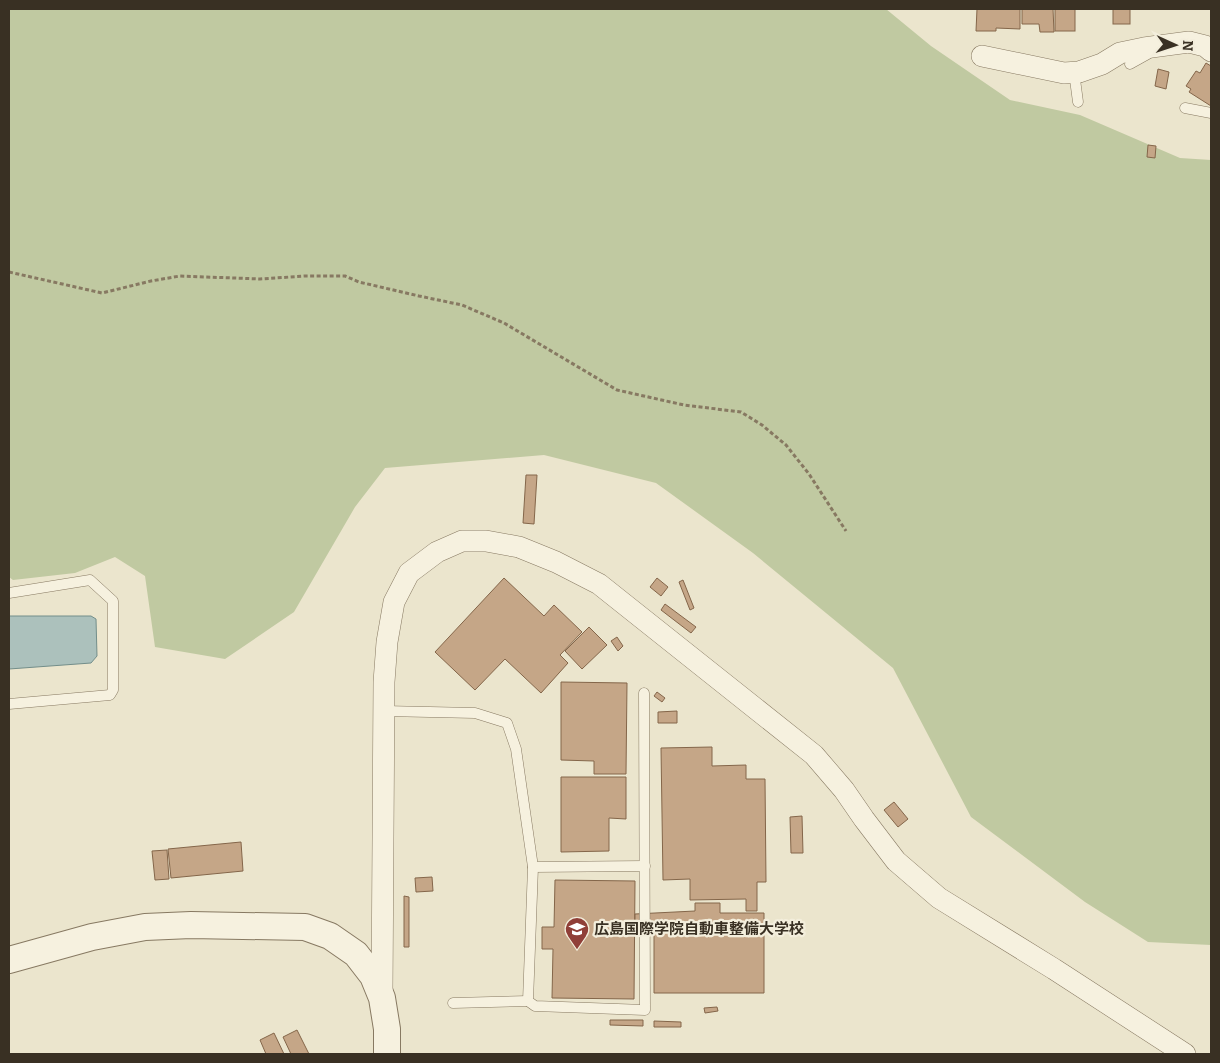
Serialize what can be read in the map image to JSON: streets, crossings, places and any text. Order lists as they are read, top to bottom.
{
  "places": {
    "school or university": ["広島国際学院自動車整備大学校"]
  },
  "north": "right"
}
